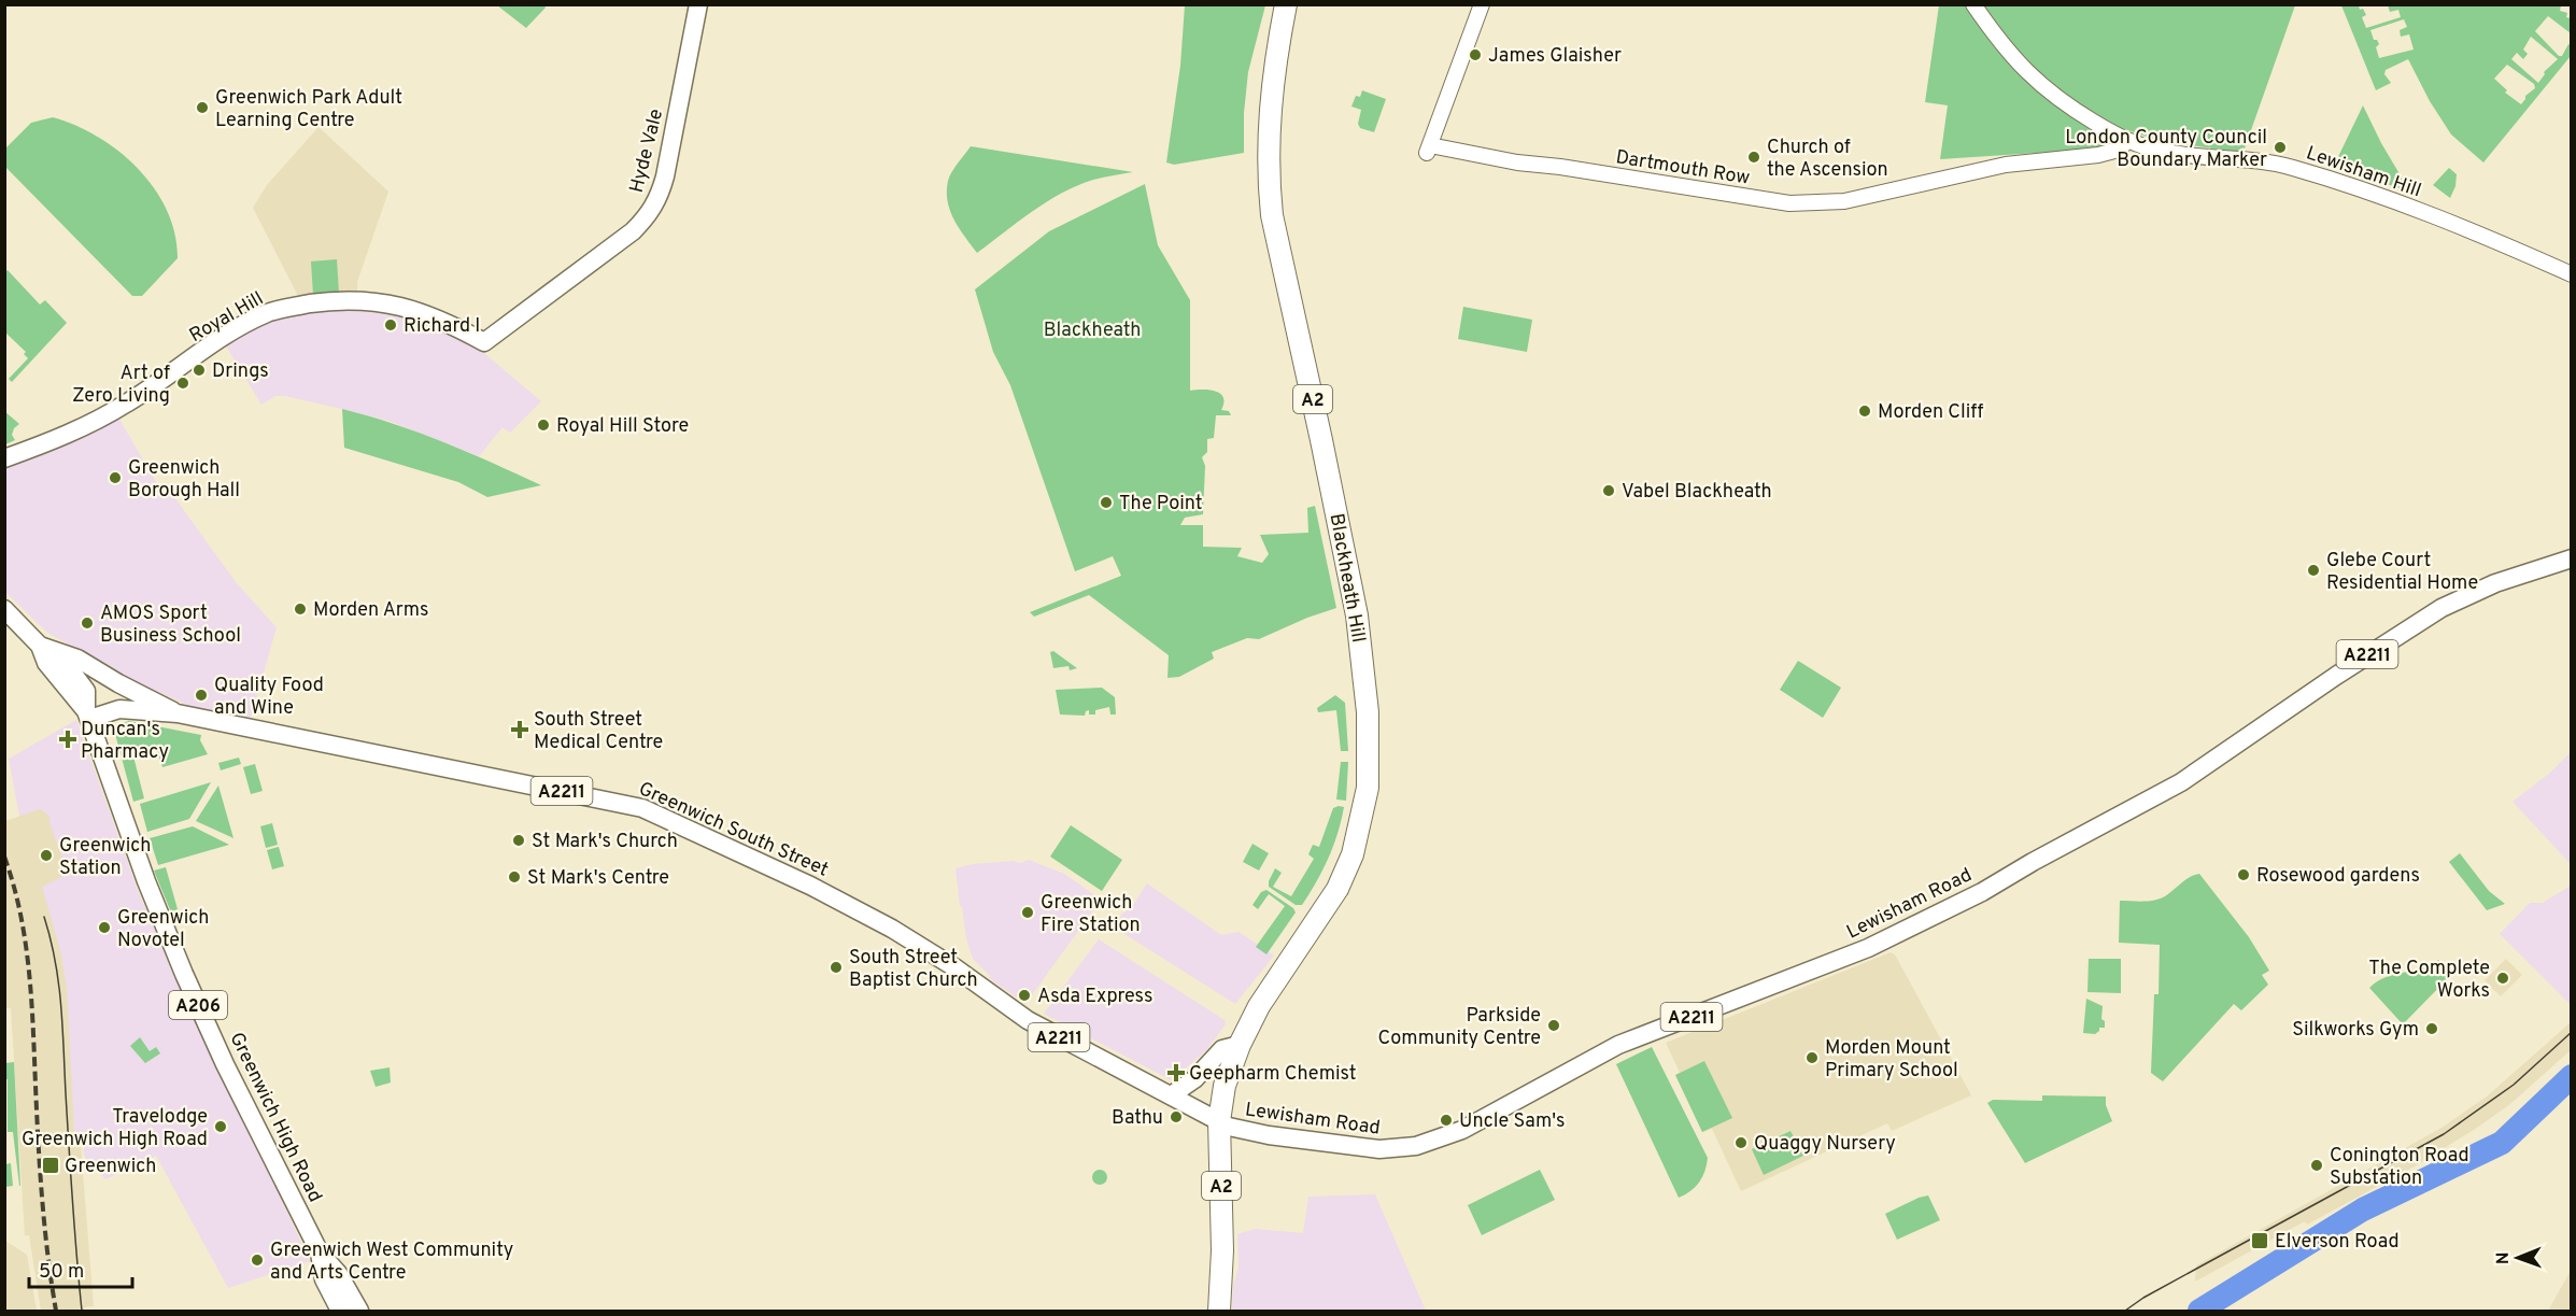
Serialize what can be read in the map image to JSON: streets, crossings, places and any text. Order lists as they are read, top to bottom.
{
  "streets": {
    "highway": ["A2", "Blackheath Hill"],
    "main road": [
      "Hyde Vale",
      "Royal Hill",
      "A2211",
      "Greenwich South Street",
      "Lewisham Road",
      "A206",
      "Greenwich High Road"
    ],
    "street": ["Dartmouth Row", "Lewisham Hill"]
  },
  "crossings": [
    ["Hyde Vale", "Royal Hill"],
    ["Dartmouth Row", "Lewisham Hill"],
    ["A2", "Blackheath Hill"],
    ["A2", "Greenwich South Street"],
    ["A2", "Lewisham Road"],
    ["Blackheath Hill", "Greenwich South Street"],
    ["Blackheath Hill", "Lewisham Road"],
    ["Greenwich South Street", "Lewisham Road"],
    ["Greenwich South Street", "Greenwich High Road"]
  ],
  "parks": ["Blackheath"],
  "places": {
    "other": [
      "James Glaisher",
      "Greenwich Park Adult Learning Centre",
      "London County Council Boundary Marker",
      "Church of the Ascension",
      "Richard I",
      "Drings",
      "Art of Zero Living",
      "Morden Cliff",
      "Royal Hill Store",
      "Greenwich Borough Hall",
      "Vabel Blackheath",
      "The Point",
      "Glebe Court Residential Home",
      "Morden Arms",
      "AMOS Sport Business School",
      "Quality Food and Wine",
      "St Mark's Church",
      "Greenwich Station",
      "Rosewood gardens",
      "St Mark's Centre",
      "Greenwich Fire Station",
      "Greenwich Novotel",
      "South Street Baptist Church",
      "The Complete Works",
      "Asda Express",
      "Parkside Community Centre",
      "Silkworks Gym",
      "Morden Mount Primary School",
      "Bathu",
      "Uncle Sam's",
      "Travelodge Greenwich High Road",
      "Quaggy Nursery",
      "Conington Road Substation",
      "Greenwich West Community and Arts Centre"
    ],
    "health": ["South Street Medical Centre", "Duncan's Pharmacy", "Geepharm Chemist"],
    "transit": ["Greenwich", "Elverson Road"]
  },
  "scale_bar": "50 m",
  "north": "left"
}
